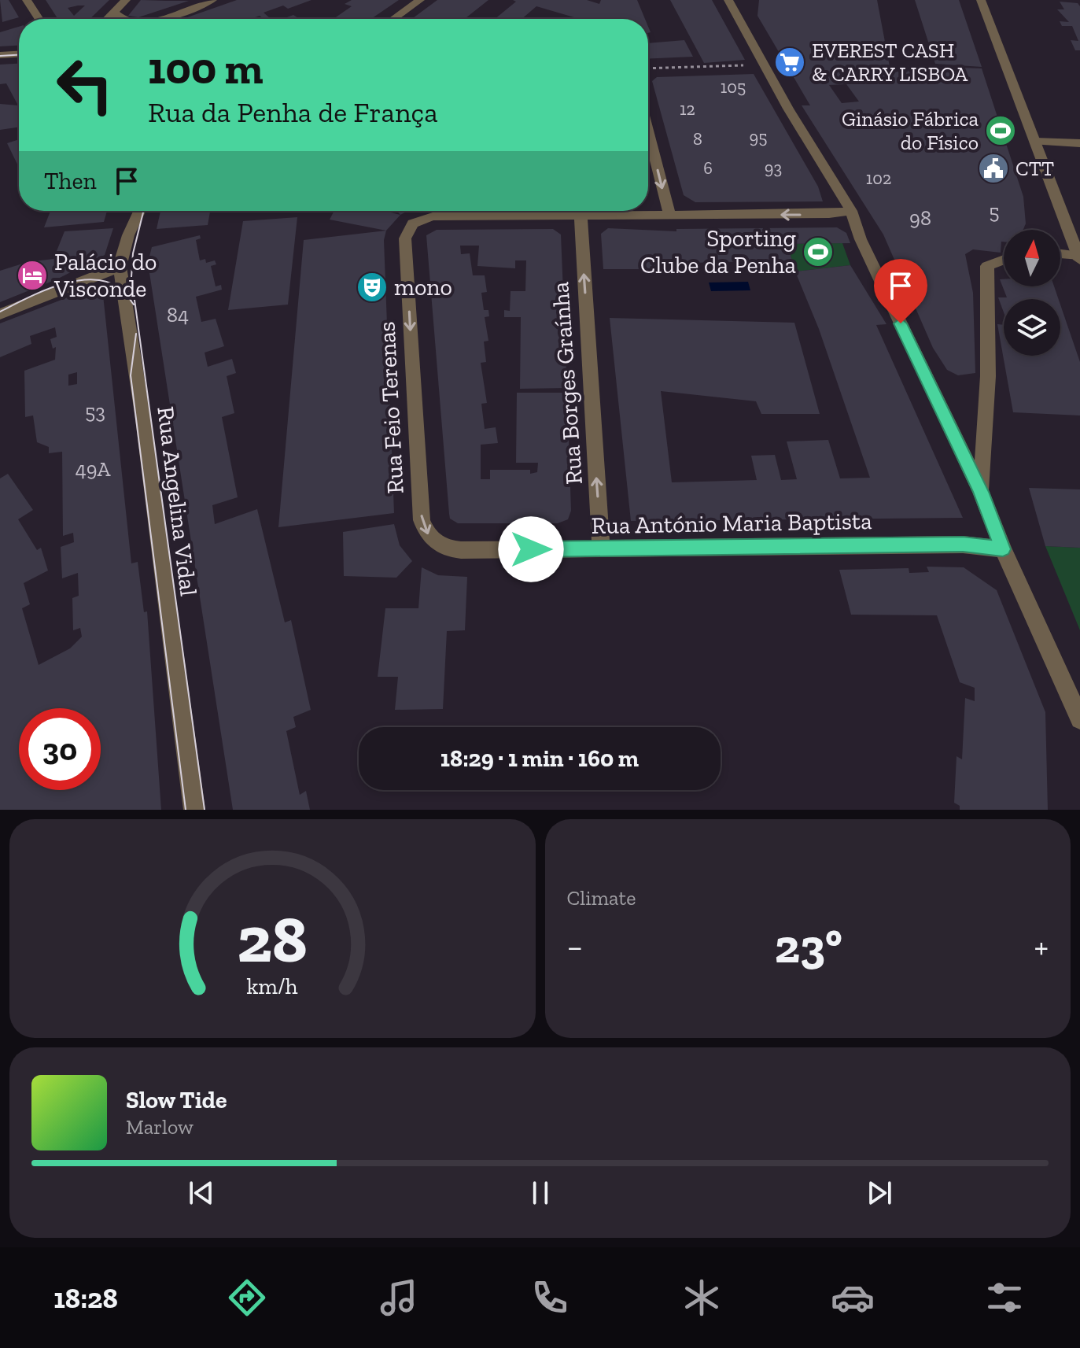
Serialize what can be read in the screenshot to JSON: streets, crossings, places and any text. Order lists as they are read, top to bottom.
{
  "streets": {
    "street": [
      "Rua Borges Graínha",
      "Rua Feio Terenas",
      "Rua Angelina Vidal",
      "Rua António Maria Baptista"
    ]
  },
  "crossings": [
    ["Rua Borges Graínha", "Rua Feio Terenas"],
    ["Rua Borges Graínha", "Rua António Maria Baptista"],
    ["Rua Feio Terenas", "Rua António Maria Baptista"]
  ],
  "one_way": ["Rua Borges Graínha"],
  "places": {
    "supermarket": ["EVEREST CASH & CARRY LISBOA"],
    "sports": ["Ginásio Fábrica do Físico", "Sporting Clube da Penha"],
    "public building": ["CTT"],
    "hotel": ["Palácio do Visconde"],
    "theatre": ["mono"]
  },
  "house_numbers": [
    "105",
    "12",
    "95",
    "8",
    "6",
    "93",
    "102",
    "5",
    "98",
    "84",
    "53",
    "49A"
  ],
  "north": "top",
  "page": {
    "turn": ["100 m", "Rua da Penha de França"],
    "then": "Then",
    "limit": "30",
    "trip": "18:29 · 1 min · 160 m",
    "tile": "Climate",
    "heat": ["−", "23°", "+"],
    "song": ["Slow Tide", "Marlow"],
    "tabs": "18:28",
    "gauge": ["28", "km/h"]
  }
}
